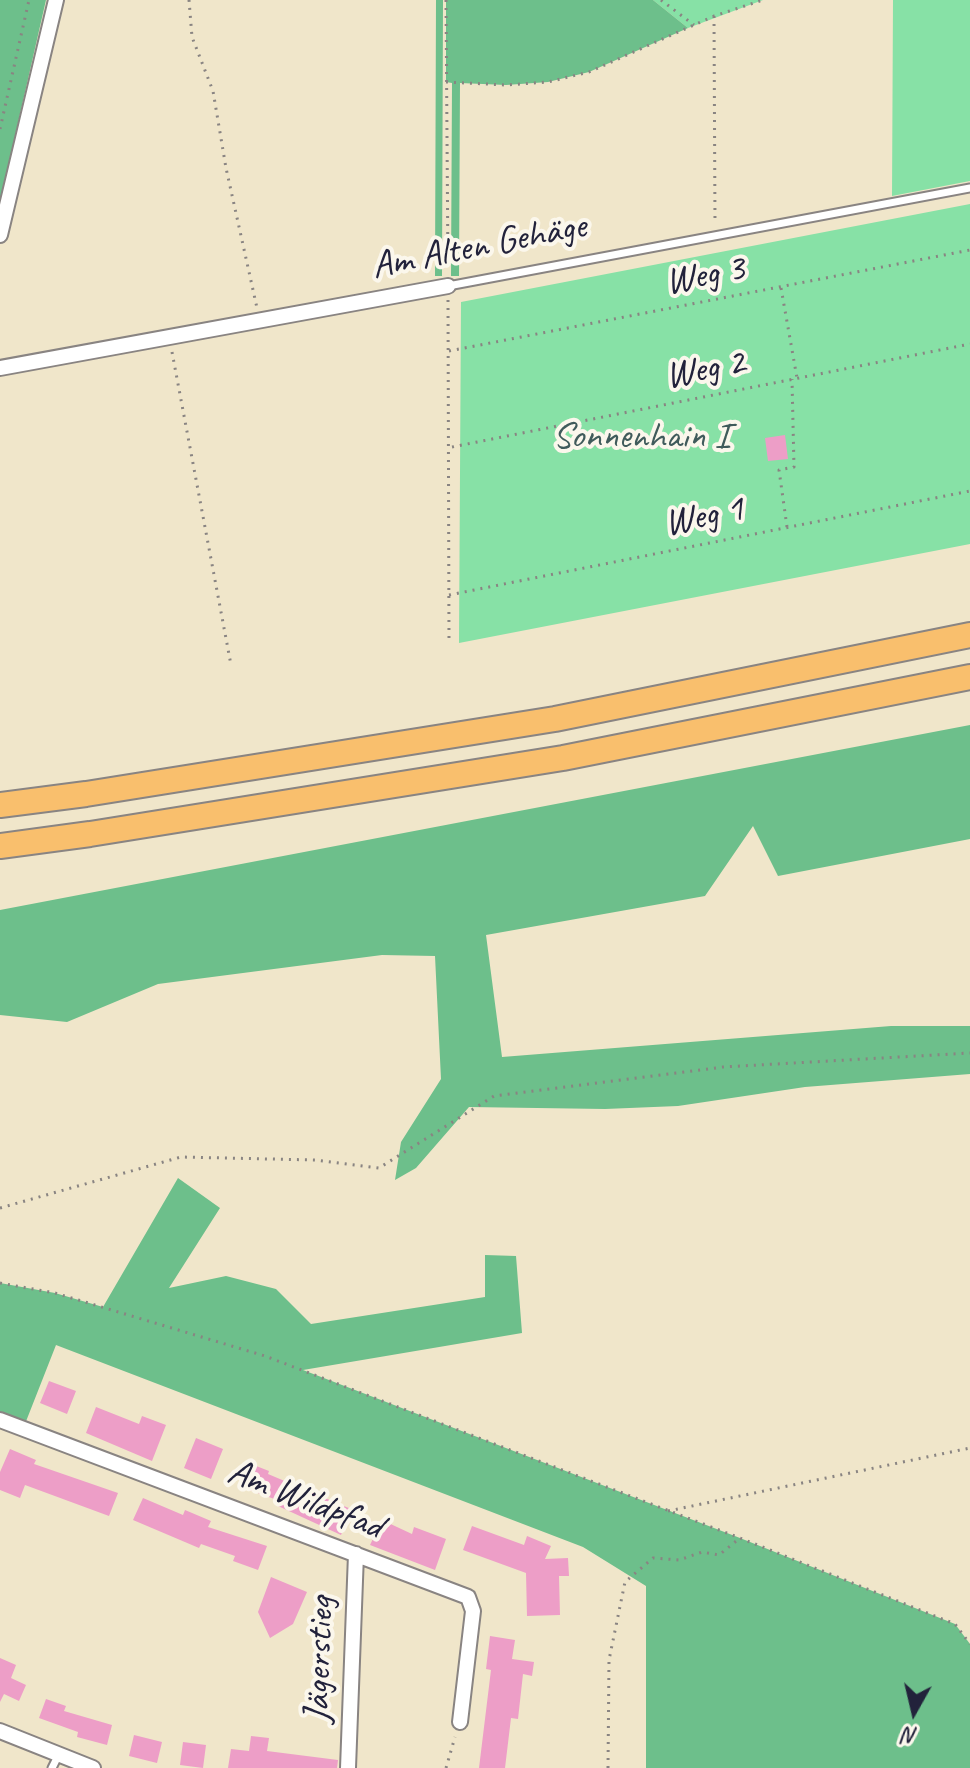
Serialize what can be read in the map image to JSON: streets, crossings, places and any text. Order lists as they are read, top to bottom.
{
  "streets": {
    "street": ["Am Alten Gehäge", "Am Wildpfad", "Jägerstieg"],
    "path": ["Weg 3", "Weg 2", "Weg 1"]
  },
  "crossings": [
    ["Am Wildpfad", "Jägerstieg"]
  ],
  "parks": ["Sonnenhain I"],
  "north": "bottom"
}
